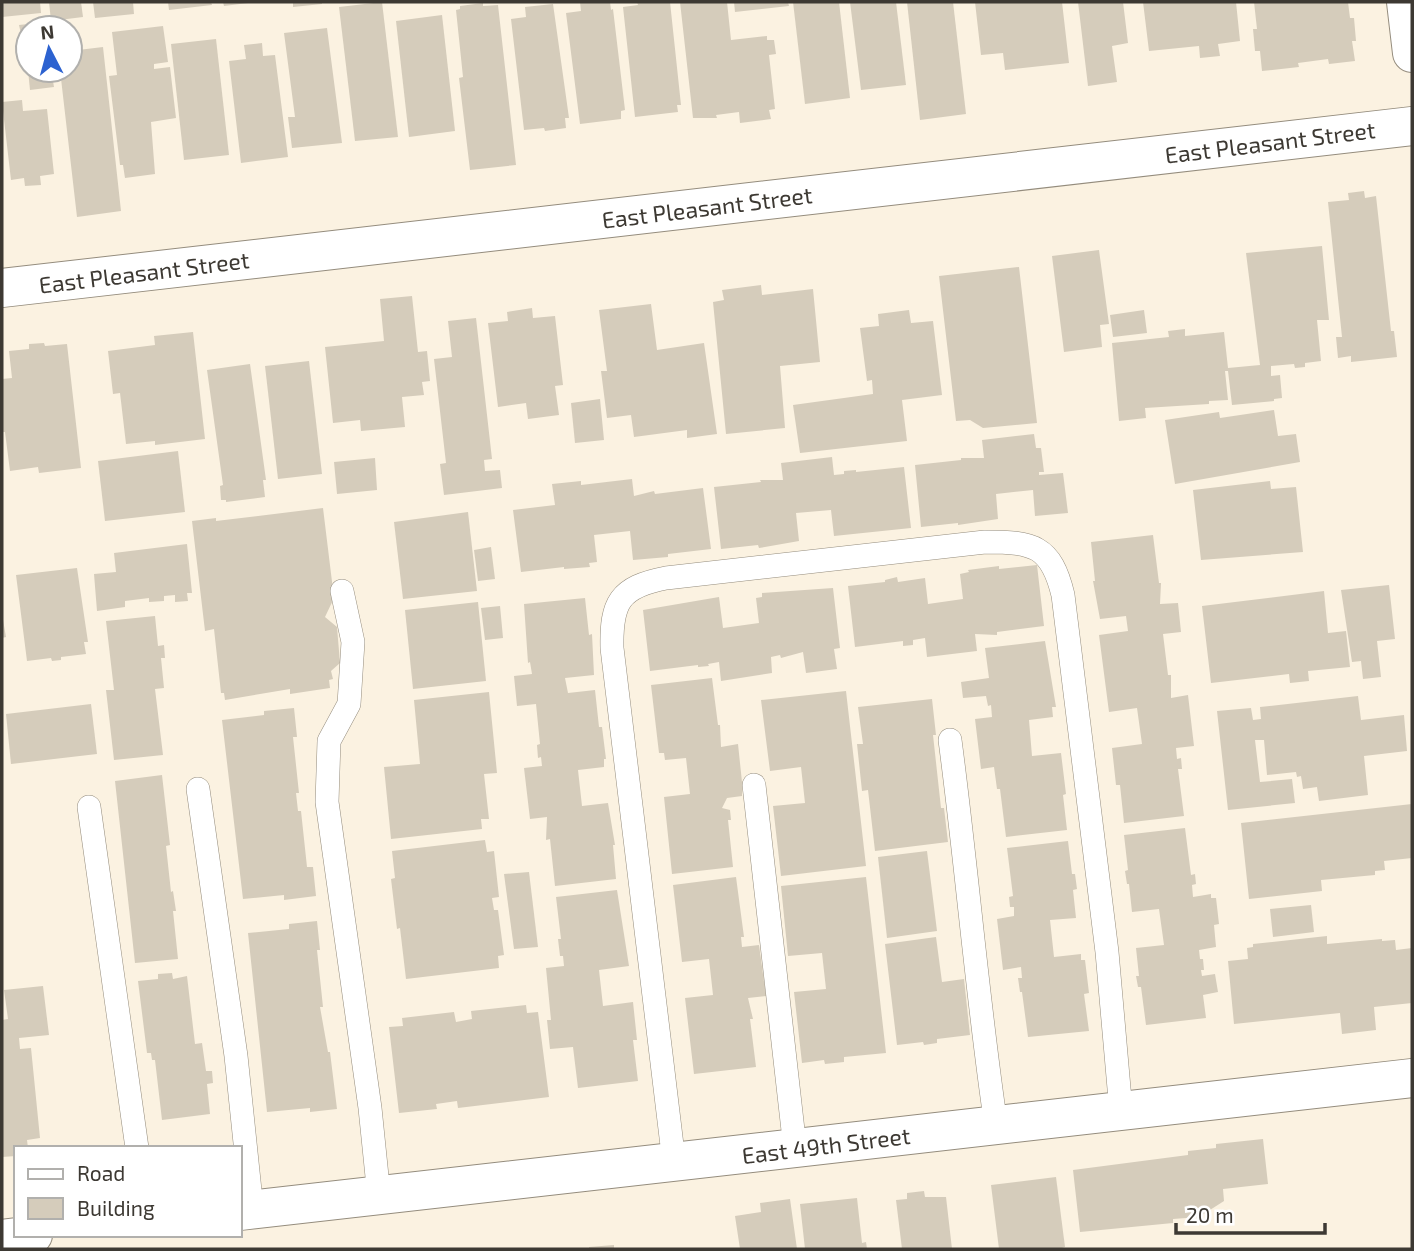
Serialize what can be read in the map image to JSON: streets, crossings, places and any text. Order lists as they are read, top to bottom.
{
  "streets": {
    "street": ["East Pleasant Street", "East 49th Street"]
  },
  "legend": ["Road", "Building"],
  "scale_bar": "20 m",
  "north": "top"
}
